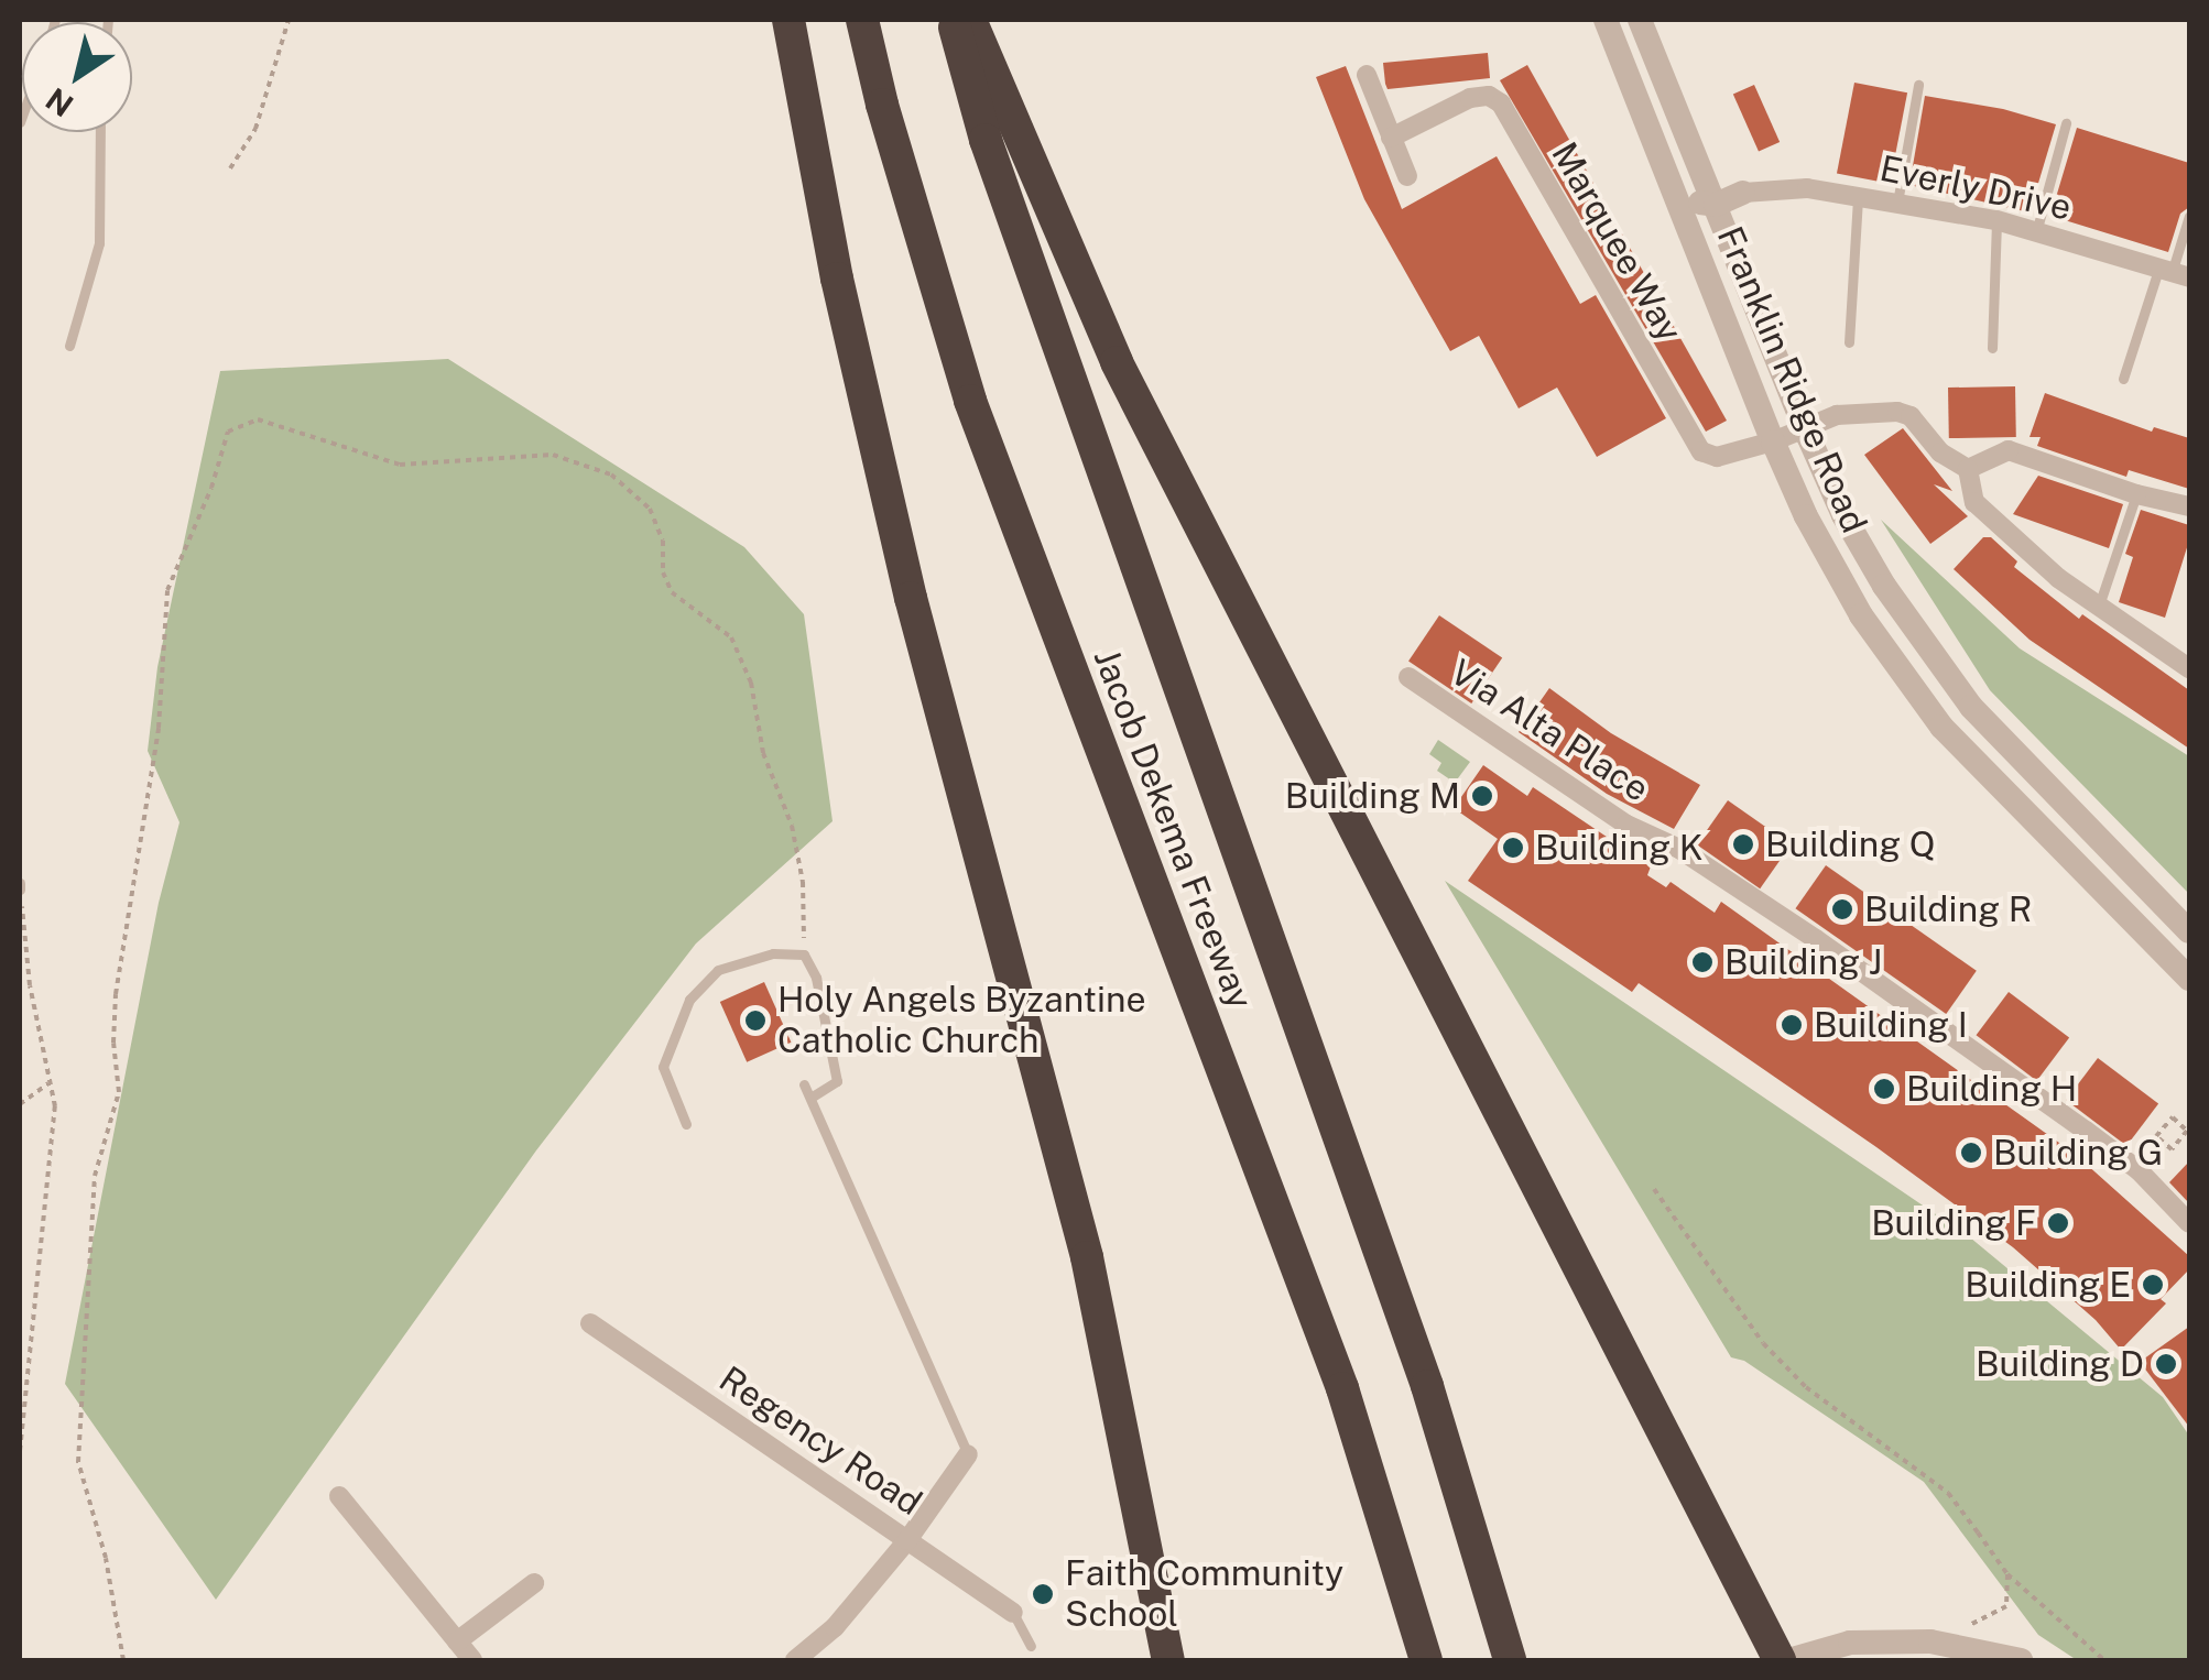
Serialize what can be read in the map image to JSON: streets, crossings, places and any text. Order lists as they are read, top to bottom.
{
  "streets": {
    "highway": ["Jacob Dekema Freeway"],
    "street": [
      "Everly Drive",
      "Marquee Way",
      "Franklin Ridge Road",
      "Via Alta Place",
      "Regency Road"
    ]
  },
  "crossings": [
    ["Marquee Way", "Franklin Ridge Road"]
  ],
  "places": [
    "Building M",
    "Building Q",
    "Building K",
    "Building R",
    "Building J",
    "Holy Angels Byzantine Catholic Church",
    "Building I",
    "Building H",
    "Building G",
    "Building F",
    "Building E",
    "Building D",
    "Faith Community School"
  ],
  "north": "bottom left"
}
